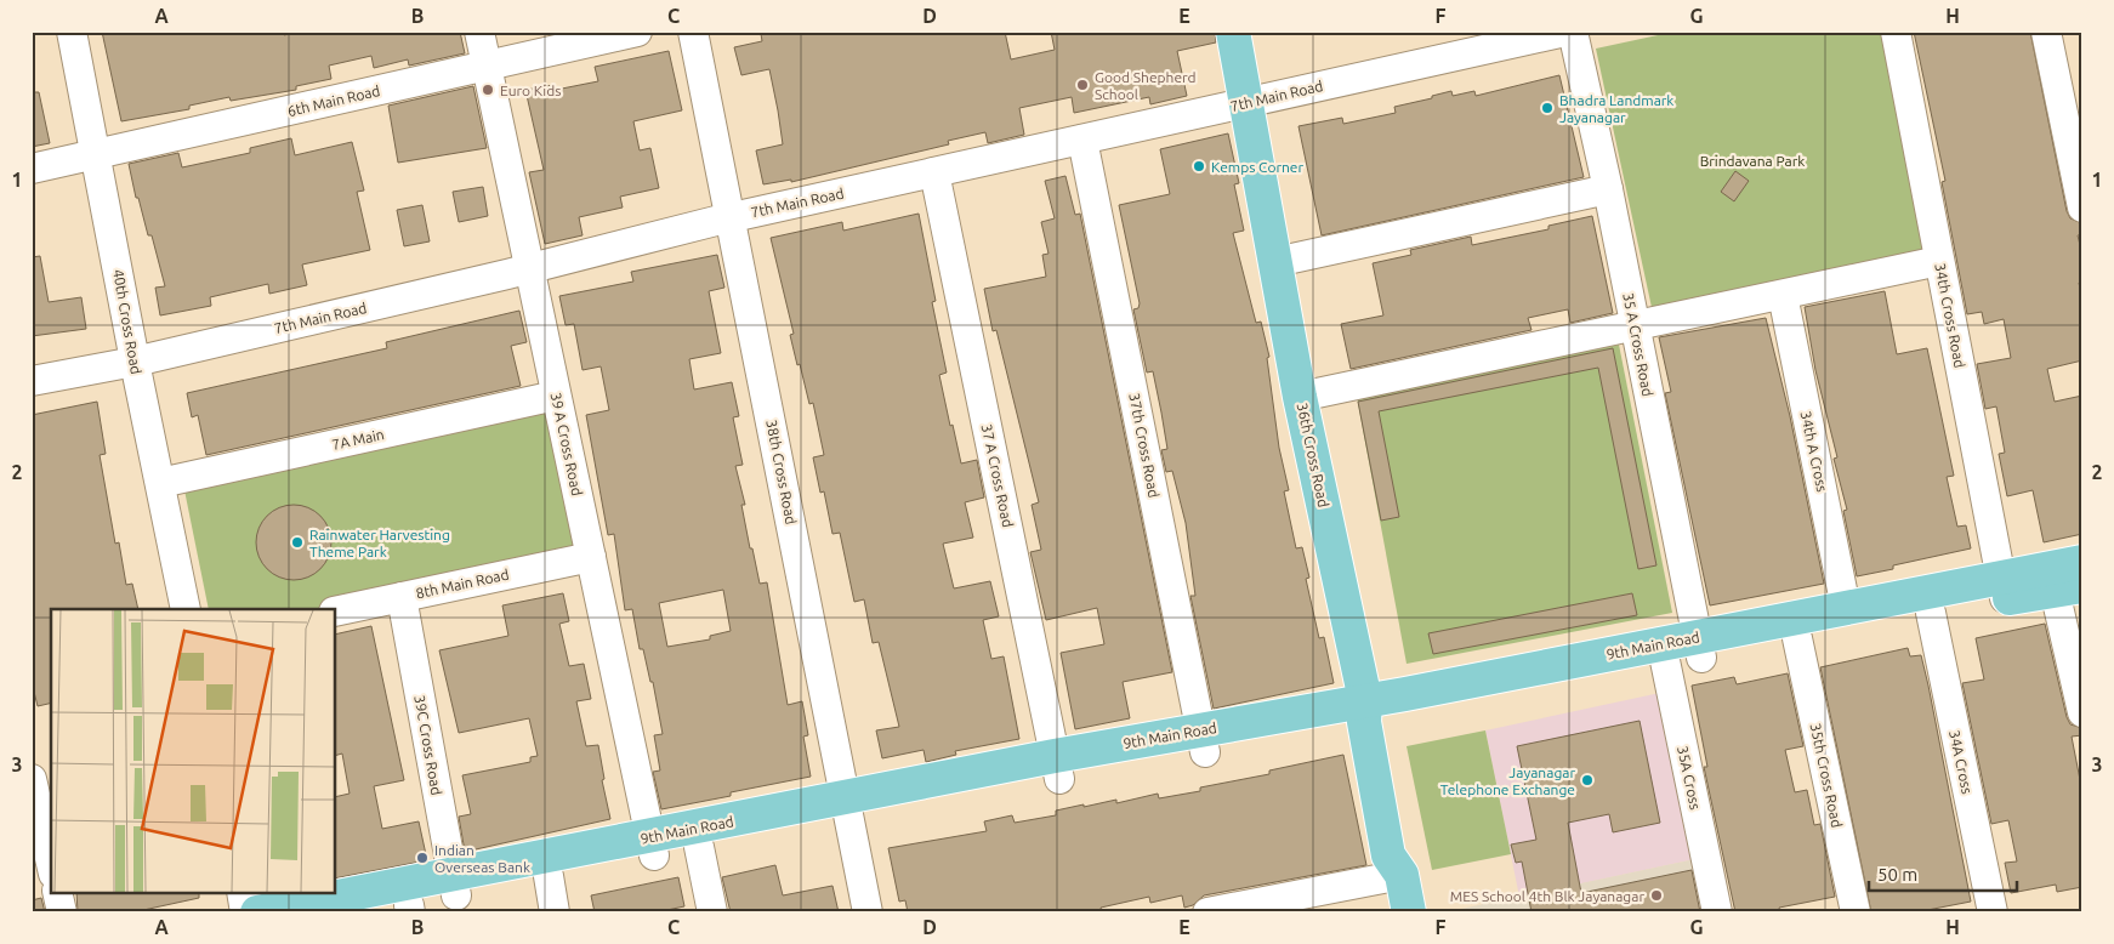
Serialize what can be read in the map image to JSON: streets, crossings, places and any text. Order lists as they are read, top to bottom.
{
  "streets": {
    "main road": ["36th Cross Road", "9th Main Road"],
    "street": [
      "7th Main Road",
      "6th Main Road",
      "34th Cross Road",
      "40th Cross Road",
      "35 A Cross Road",
      "7A Main",
      "39 A Cross Road",
      "37th Cross Road",
      "34th A Cross",
      "38th Cross Road",
      "37 A Cross Road",
      "8th Main Road",
      "39C Cross Road",
      "34A Cross",
      "35th Cross Road",
      "35A Cross"
    ]
  },
  "crossings": [
    ["7th Main Road", "40th Cross Road"],
    ["7th Main Road", "39 A Cross Road"],
    ["7th Main Road", "37th Cross Road"],
    ["7th Main Road", "36th Cross Road"],
    ["7th Main Road", "38th Cross Road"],
    ["7th Main Road", "37 A Cross Road"],
    ["6th Main Road", "40th Cross Road"],
    ["6th Main Road", "39 A Cross Road"],
    ["34th Cross Road", "9th Main Road"],
    ["40th Cross Road", "7A Main"],
    ["35 A Cross Road", "9th Main Road"],
    ["7A Main", "39 A Cross Road"],
    ["39 A Cross Road", "8th Main Road"],
    ["39 A Cross Road", "9th Main Road"],
    ["37th Cross Road", "9th Main Road"],
    ["34th A Cross", "9th Main Road"],
    ["36th Cross Road", "9th Main Road"],
    ["38th Cross Road", "9th Main Road"],
    ["37 A Cross Road", "9th Main Road"],
    ["8th Main Road", "39C Cross Road"],
    ["9th Main Road", "39C Cross Road"],
    ["9th Main Road", "34A Cross"],
    ["9th Main Road", "35th Cross Road"],
    ["9th Main Road", "35A Cross"]
  ],
  "parks": ["Brindavana Park"],
  "places": [
    "Good Shepherd School",
    "Euro Kids",
    "Bhadra Landmark Jayanagar",
    "Kemps Corner",
    "Rainwater Harvesting Theme Park",
    "Jayanagar Telephone Exchange",
    "Indian Overseas Bank",
    "MES School 4th Blk Jayanagar"
  ],
  "scale_bar": "50 m",
  "grid": {
    "columns": [
      "A",
      "B",
      "C",
      "D",
      "E",
      "F",
      "G",
      "H"
    ],
    "rows": ["1", "2", "3"]
  }
}
